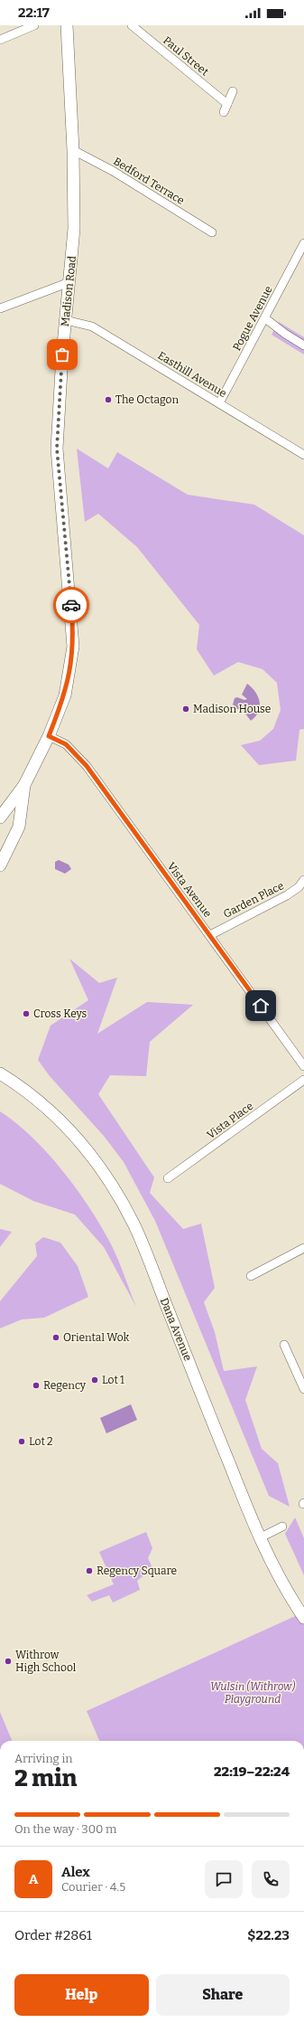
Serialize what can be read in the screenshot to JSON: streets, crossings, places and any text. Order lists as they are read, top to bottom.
{
  "streets": {
    "main road": ["Madison Road", "Dana Avenue"],
    "street": [
      "Paul Street",
      "Bedford Terrace",
      "Pogue Avenue",
      "Easthill Avenue",
      "Vista Avenue",
      "Garden Place",
      "Vista Place"
    ]
  },
  "crossings": [
    ["Bedford Terrace", "Madison Road"],
    ["Madison Road", "Easthill Avenue"],
    ["Madison Road", "Vista Avenue"],
    ["Pogue Avenue", "Easthill Avenue"],
    ["Vista Avenue", "Garden Place"]
  ],
  "parks": ["Wulsin (Withrow) Playground"],
  "places": [
    "The Octagon",
    "Madison House",
    "Cross Keys",
    "Oriental Wok",
    "Lot 1",
    "Regency",
    "Lot 2",
    "Regency Square",
    "Withrow High School"
  ],
  "page": {
    "status": "22:17",
    "heading": ["2 min", "Arriving in", "22:19–22:24"],
    "panel": [
      "Alex",
      "Courier · 4.5",
      "Order #2861",
      "$22.23"
    ],
    "bar": "On the way · 300 m",
    "round": "A",
    "buttons": ["Help", "Share"]
  }
}
